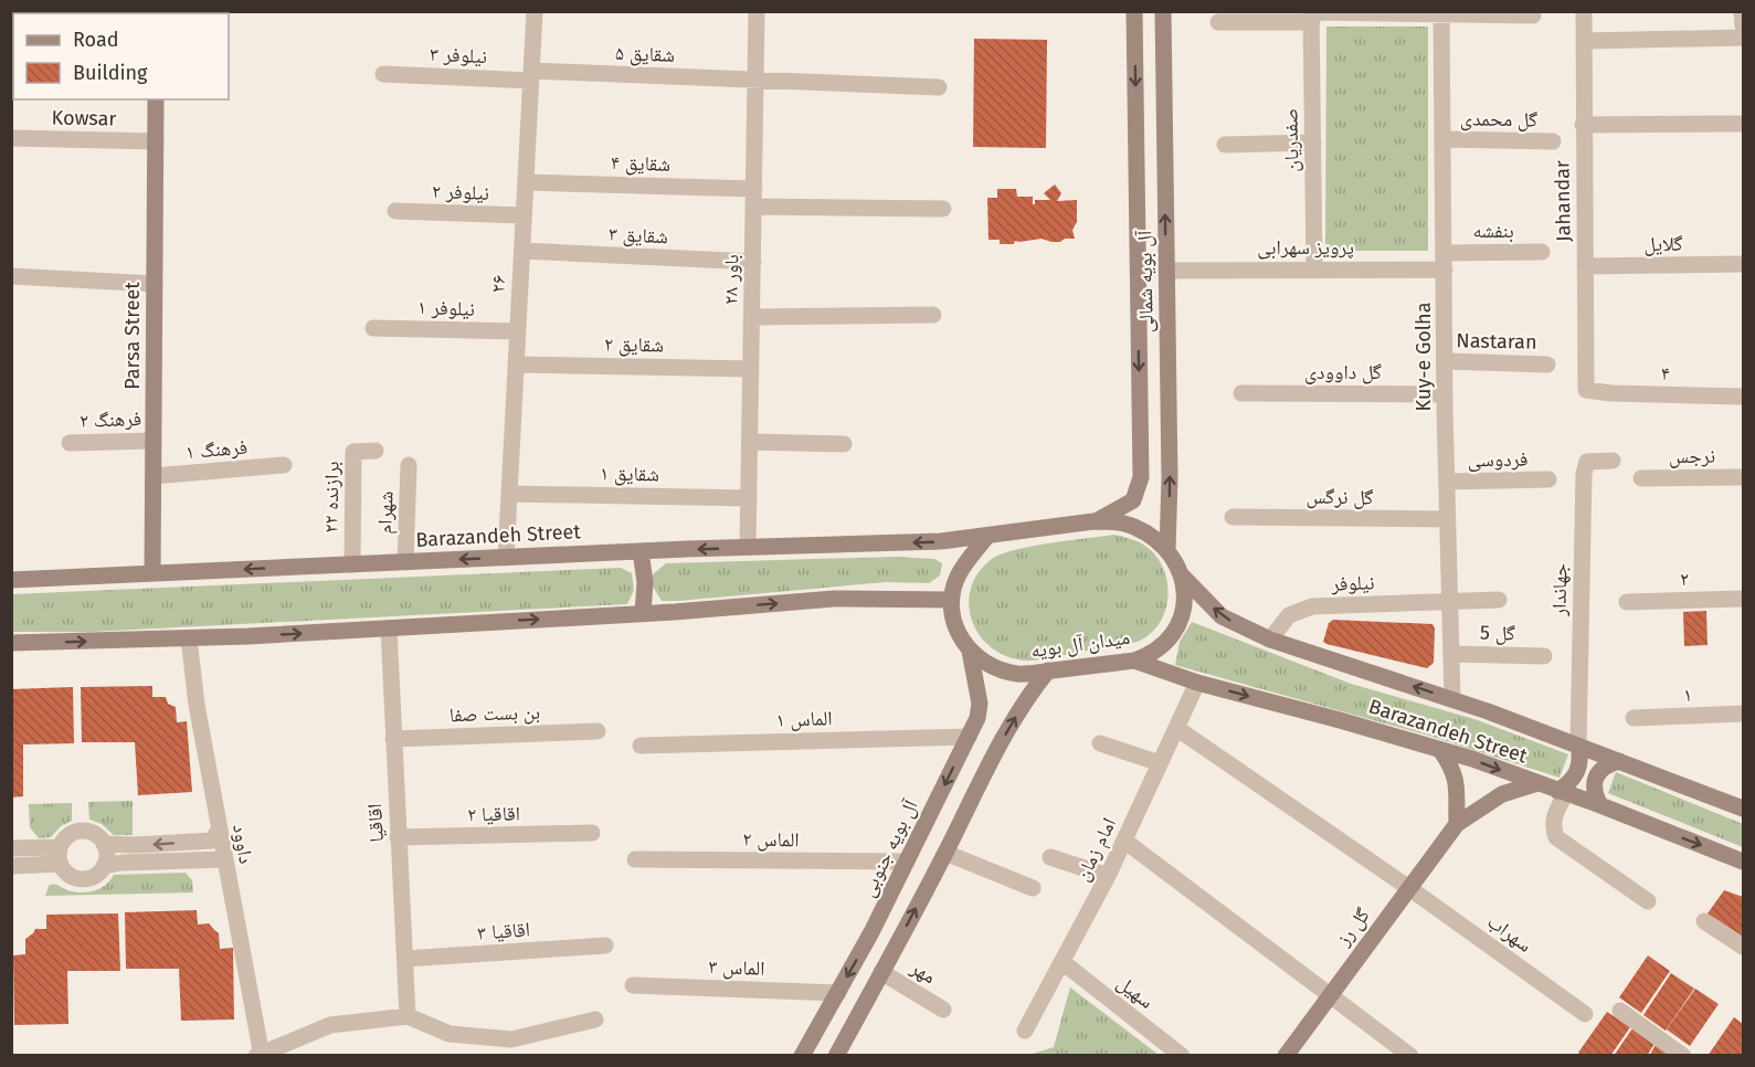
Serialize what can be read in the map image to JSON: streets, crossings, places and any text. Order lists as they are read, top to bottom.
{
  "streets": {
    "main road": [
      "آل بویه شمالی",
      "Parsa Street",
      "Barazandeh Street",
      "میدان آل بویه",
      "آل بویه جنوبی",
      "گل رز"
    ],
    "street": [
      "شقایق ۵",
      "نیلوفر ۳",
      "Kowsar",
      "گل محمدی",
      "صفدریان",
      "شقایق ۴",
      "نیلوفر ۲",
      "Jahandar",
      "بنفشه",
      "شقایق ۳",
      "گلایل",
      "پرویز سهرابی",
      "باور ۲۸",
      "۲۶",
      "نیلوفر ۱",
      "Nastaran",
      "شقایق ۲",
      "Kuy-e Golha",
      "گل داوودی",
      "۴",
      "فرهنگ ۲",
      "فرهنگ ۱",
      "نرجس",
      "فردوسی",
      "شقایق ۱",
      "برازنده ۲۲",
      "گل نرگس",
      "شهرام",
      "۲",
      "نیلوفر",
      "جهاندار",
      "گل 5",
      "۱",
      "بن بست صفا",
      "الماس ۱",
      "اقاقیا ۲",
      "اقاقیا",
      "الماس ۲",
      "داوود",
      "امام زمان",
      "اقاقیا ۳",
      "سهراب",
      "الماس ۳",
      "مهر",
      "سهیل"
    ]
  },
  "crossings": [
    ["شقایق ۵", "نیلوفر ۳"],
    ["شقایق ۵", "باور ۲۸"],
    ["شقایق ۵", "۲۶"],
    ["نیلوفر ۳", "۲۶"],
    ["Kowsar", "Parsa Street"],
    ["گل محمدی", "Kuy-e Golha"],
    ["صفدریان", "پرویز سهرابی"],
    ["شقایق ۴", "باور ۲۸"],
    ["شقایق ۴", "۲۶"],
    ["نیلوفر ۲", "۲۶"],
    ["Jahandar", "گلایل"],
    ["Jahandar", "۴"],
    ["بنفشه", "پرویز سهرابی"],
    ["بنفشه", "Kuy-e Golha"],
    ["شقایق ۳", "باور ۲۸"],
    ["شقایق ۳", "۲۶"],
    ["پرویز سهرابی", "آل بویه شمالی"],
    ["پرویز سهرابی", "Kuy-e Golha"],
    ["باور ۲۸", "شقایق ۲"],
    ["باور ۲۸", "شقایق ۱"],
    ["باور ۲۸", "Barazandeh Street"],
    ["آل بویه شمالی", "Barazandeh Street"],
    ["آل بویه شمالی", "میدان آل بویه"],
    ["آل بویه شمالی", "آل بویه جنوبی"],
    ["۲۶", "نیلوفر ۱"],
    ["۲۶", "شقایق ۲"],
    ["۲۶", "شقایق ۱"],
    ["۲۶", "Barazandeh Street"],
    ["Parsa Street", "فرهنگ ۲"],
    ["Parsa Street", "فرهنگ ۱"],
    ["Parsa Street", "Barazandeh Street"],
    ["Nastaran", "Kuy-e Golha"],
    ["Kuy-e Golha", "گل داوودی"],
    ["Kuy-e Golha", "فردوسی"],
    ["Kuy-e Golha", "گل نرگس"],
    ["Kuy-e Golha", "Barazandeh Street"],
    ["Kuy-e Golha", "نیلوفر"],
    ["Kuy-e Golha", "گل 5"],
    ["برازنده ۲۲", "Barazandeh Street"],
    ["شهرام", "Barazandeh Street"],
    ["Barazandeh Street", "نیلوفر"],
    ["Barazandeh Street", "جهاندار"],
    ["Barazandeh Street", "میدان آل بویه"],
    ["Barazandeh Street", "آل بویه جنوبی"],
    ["Barazandeh Street", "امام زمان"],
    ["میدان آل بویه", "آل بویه جنوبی"],
    ["بن بست صفا", "اقاقیا"],
    ["الماس ۱", "آل بویه جنوبی"],
    ["اقاقیا ۲", "اقاقیا"],
    ["اقاقیا", "اقاقیا ۳"],
    ["الماس ۲", "آل بویه جنوبی"],
    ["آل بویه جنوبی", "الماس ۳"],
    ["امام زمان", "سهراب"],
    ["امام زمان", "سهیل"],
    ["گل رز", "سهراب"]
  ],
  "legend": ["Road", "Building"]
}
